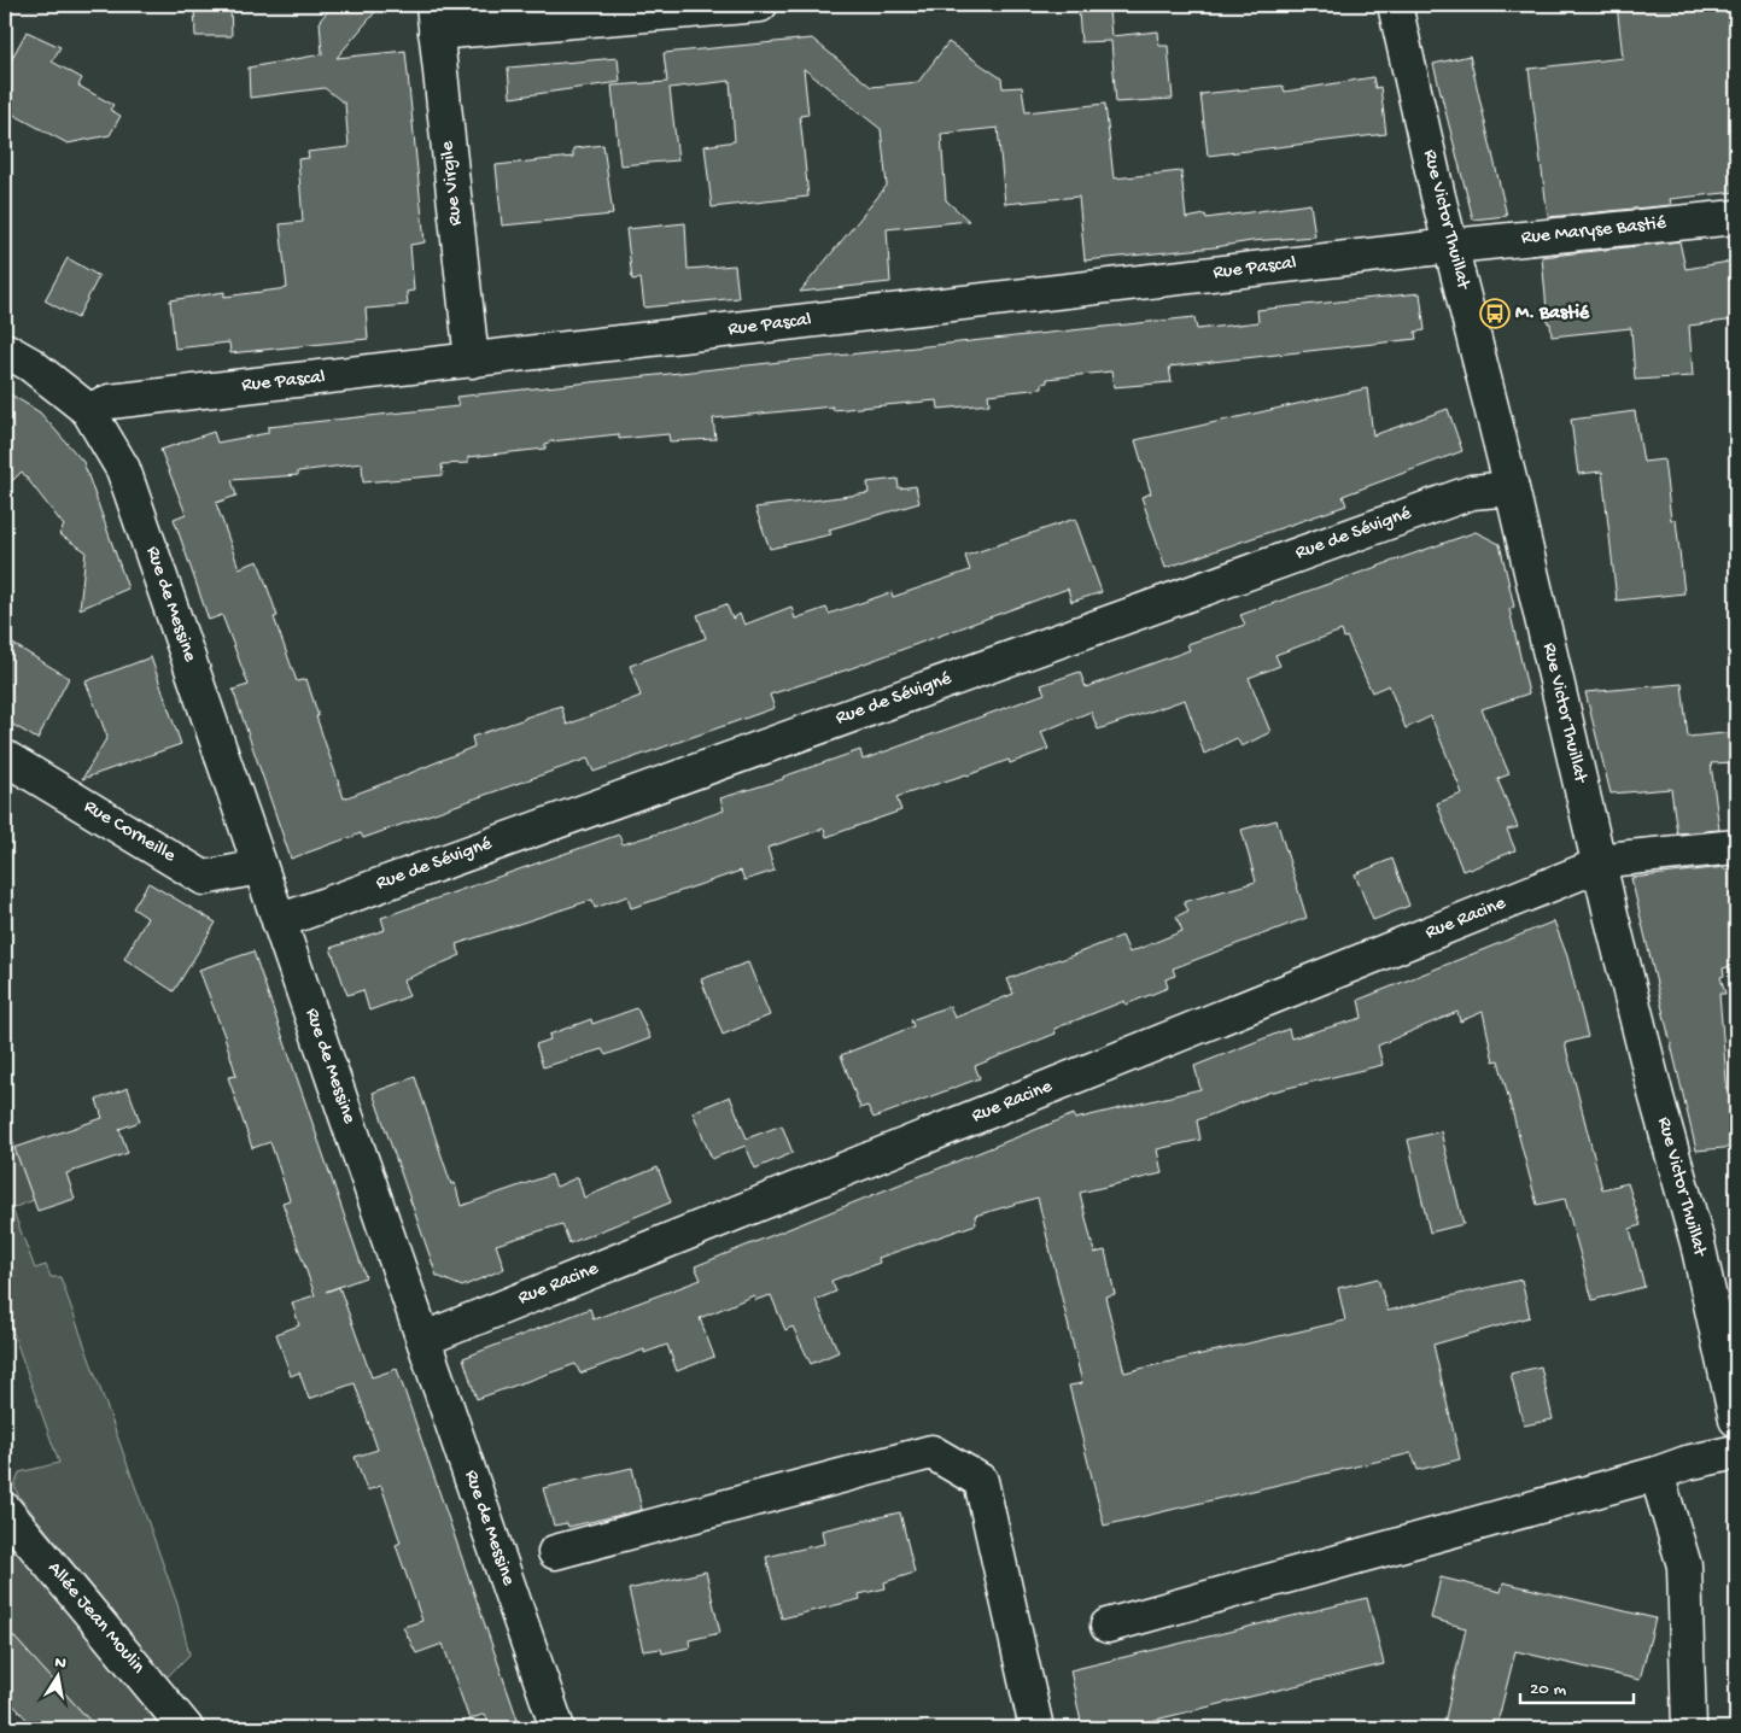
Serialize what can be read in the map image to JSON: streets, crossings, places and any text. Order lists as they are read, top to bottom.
{
  "streets": {
    "street": [
      "Rue Virgile",
      "Rue Victor Thuillat",
      "Rue Maryse Bastié",
      "Rue Pascal",
      "Rue de Sévigné",
      "Rue de Messine",
      "Rue Corneille",
      "Rue Racine",
      "Allée Jean Moulin"
    ]
  },
  "crossings": [
    ["Rue Virgile", "Rue Pascal"],
    ["Rue Victor Thuillat", "Rue Maryse Bastié"],
    ["Rue Victor Thuillat", "Rue Pascal"],
    ["Rue Victor Thuillat", "Rue de Sévigné"],
    ["Rue Victor Thuillat", "Rue Racine"],
    ["Rue Maryse Bastié", "Rue Pascal"],
    ["Rue Pascal", "Rue de Messine"],
    ["Rue de Sévigné", "Rue de Messine"],
    ["Rue de Messine", "Rue Corneille"],
    ["Rue de Messine", "Rue Racine"]
  ],
  "places": {
    "bus stop": ["M. Bastié"]
  },
  "scale_bar": "20 m",
  "north": "top"
}
